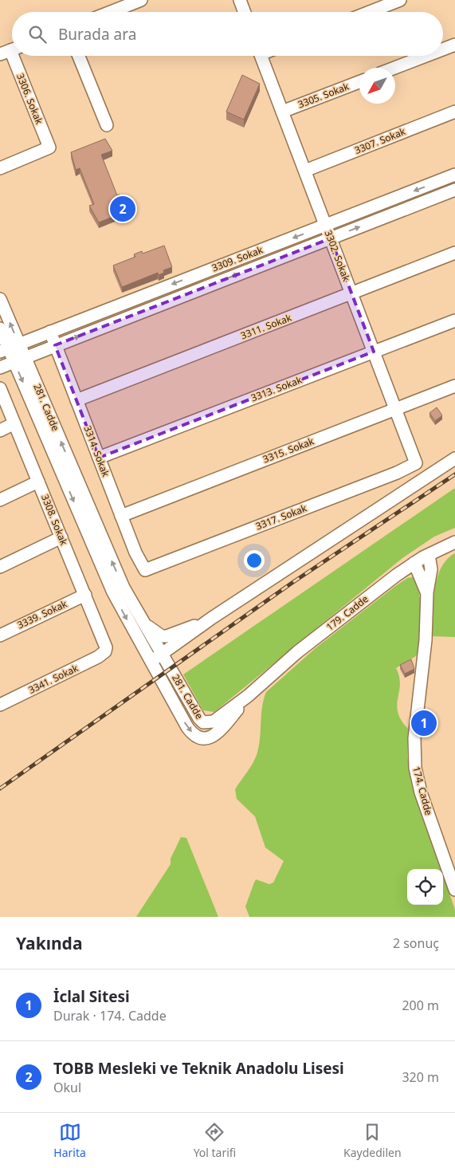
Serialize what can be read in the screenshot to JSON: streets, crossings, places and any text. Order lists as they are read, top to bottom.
{
  "streets": {
    "street": [
      "3305. Sokak",
      "3306. Sokak",
      "3307. Sokak",
      "3302. Sokak",
      "3309. Sokak",
      "3311. Sokak",
      "3313. Sokak",
      "281. Cadde",
      "3315. Sokak",
      "3314. Sokak",
      "3317. Sokak",
      "3308. Sokak",
      "179. Cadde",
      "3339. Sokak",
      "3341. Sokak",
      "174. Cadde"
    ]
  },
  "crossings": [
    ["3305. Sokak", "3302. Sokak"],
    ["3307. Sokak", "3302. Sokak"],
    ["3302. Sokak", "3309. Sokak"],
    ["3302. Sokak", "3311. Sokak"],
    ["3302. Sokak", "3313. Sokak"],
    ["3302. Sokak", "3315. Sokak"],
    ["3302. Sokak", "3317. Sokak"],
    ["3309. Sokak", "281. Cadde"],
    ["3309. Sokak", "3314. Sokak"],
    ["3311. Sokak", "3314. Sokak"],
    ["3313. Sokak", "3314. Sokak"],
    ["281. Cadde", "179. Cadde"],
    ["3315. Sokak", "3314. Sokak"],
    ["3314. Sokak", "3317. Sokak"],
    ["3308. Sokak", "3339. Sokak"],
    ["3308. Sokak", "3341. Sokak"],
    ["179. Cadde", "174. Cadde"]
  ],
  "north": "bottom left",
  "page": {
    "search": "Burada ara",
    "pins": ["2", "1"],
    "heading": ["Yakında", "2 sonuç"],
    "list": [
      {
        "mark": "1",
        "name": "İclal Sitesi",
        "note": "Durak · 174. Cadde",
        "value": "200 m"
      },
      {
        "mark": "2",
        "name": "TOBB Mesleki ve Teknik Anadolu Lisesi",
        "note": "Okul",
        "value": "320 m"
      }
    ],
    "nav": ["Harita", "Yol tarifi", "Kaydedilen"]
  }
}
